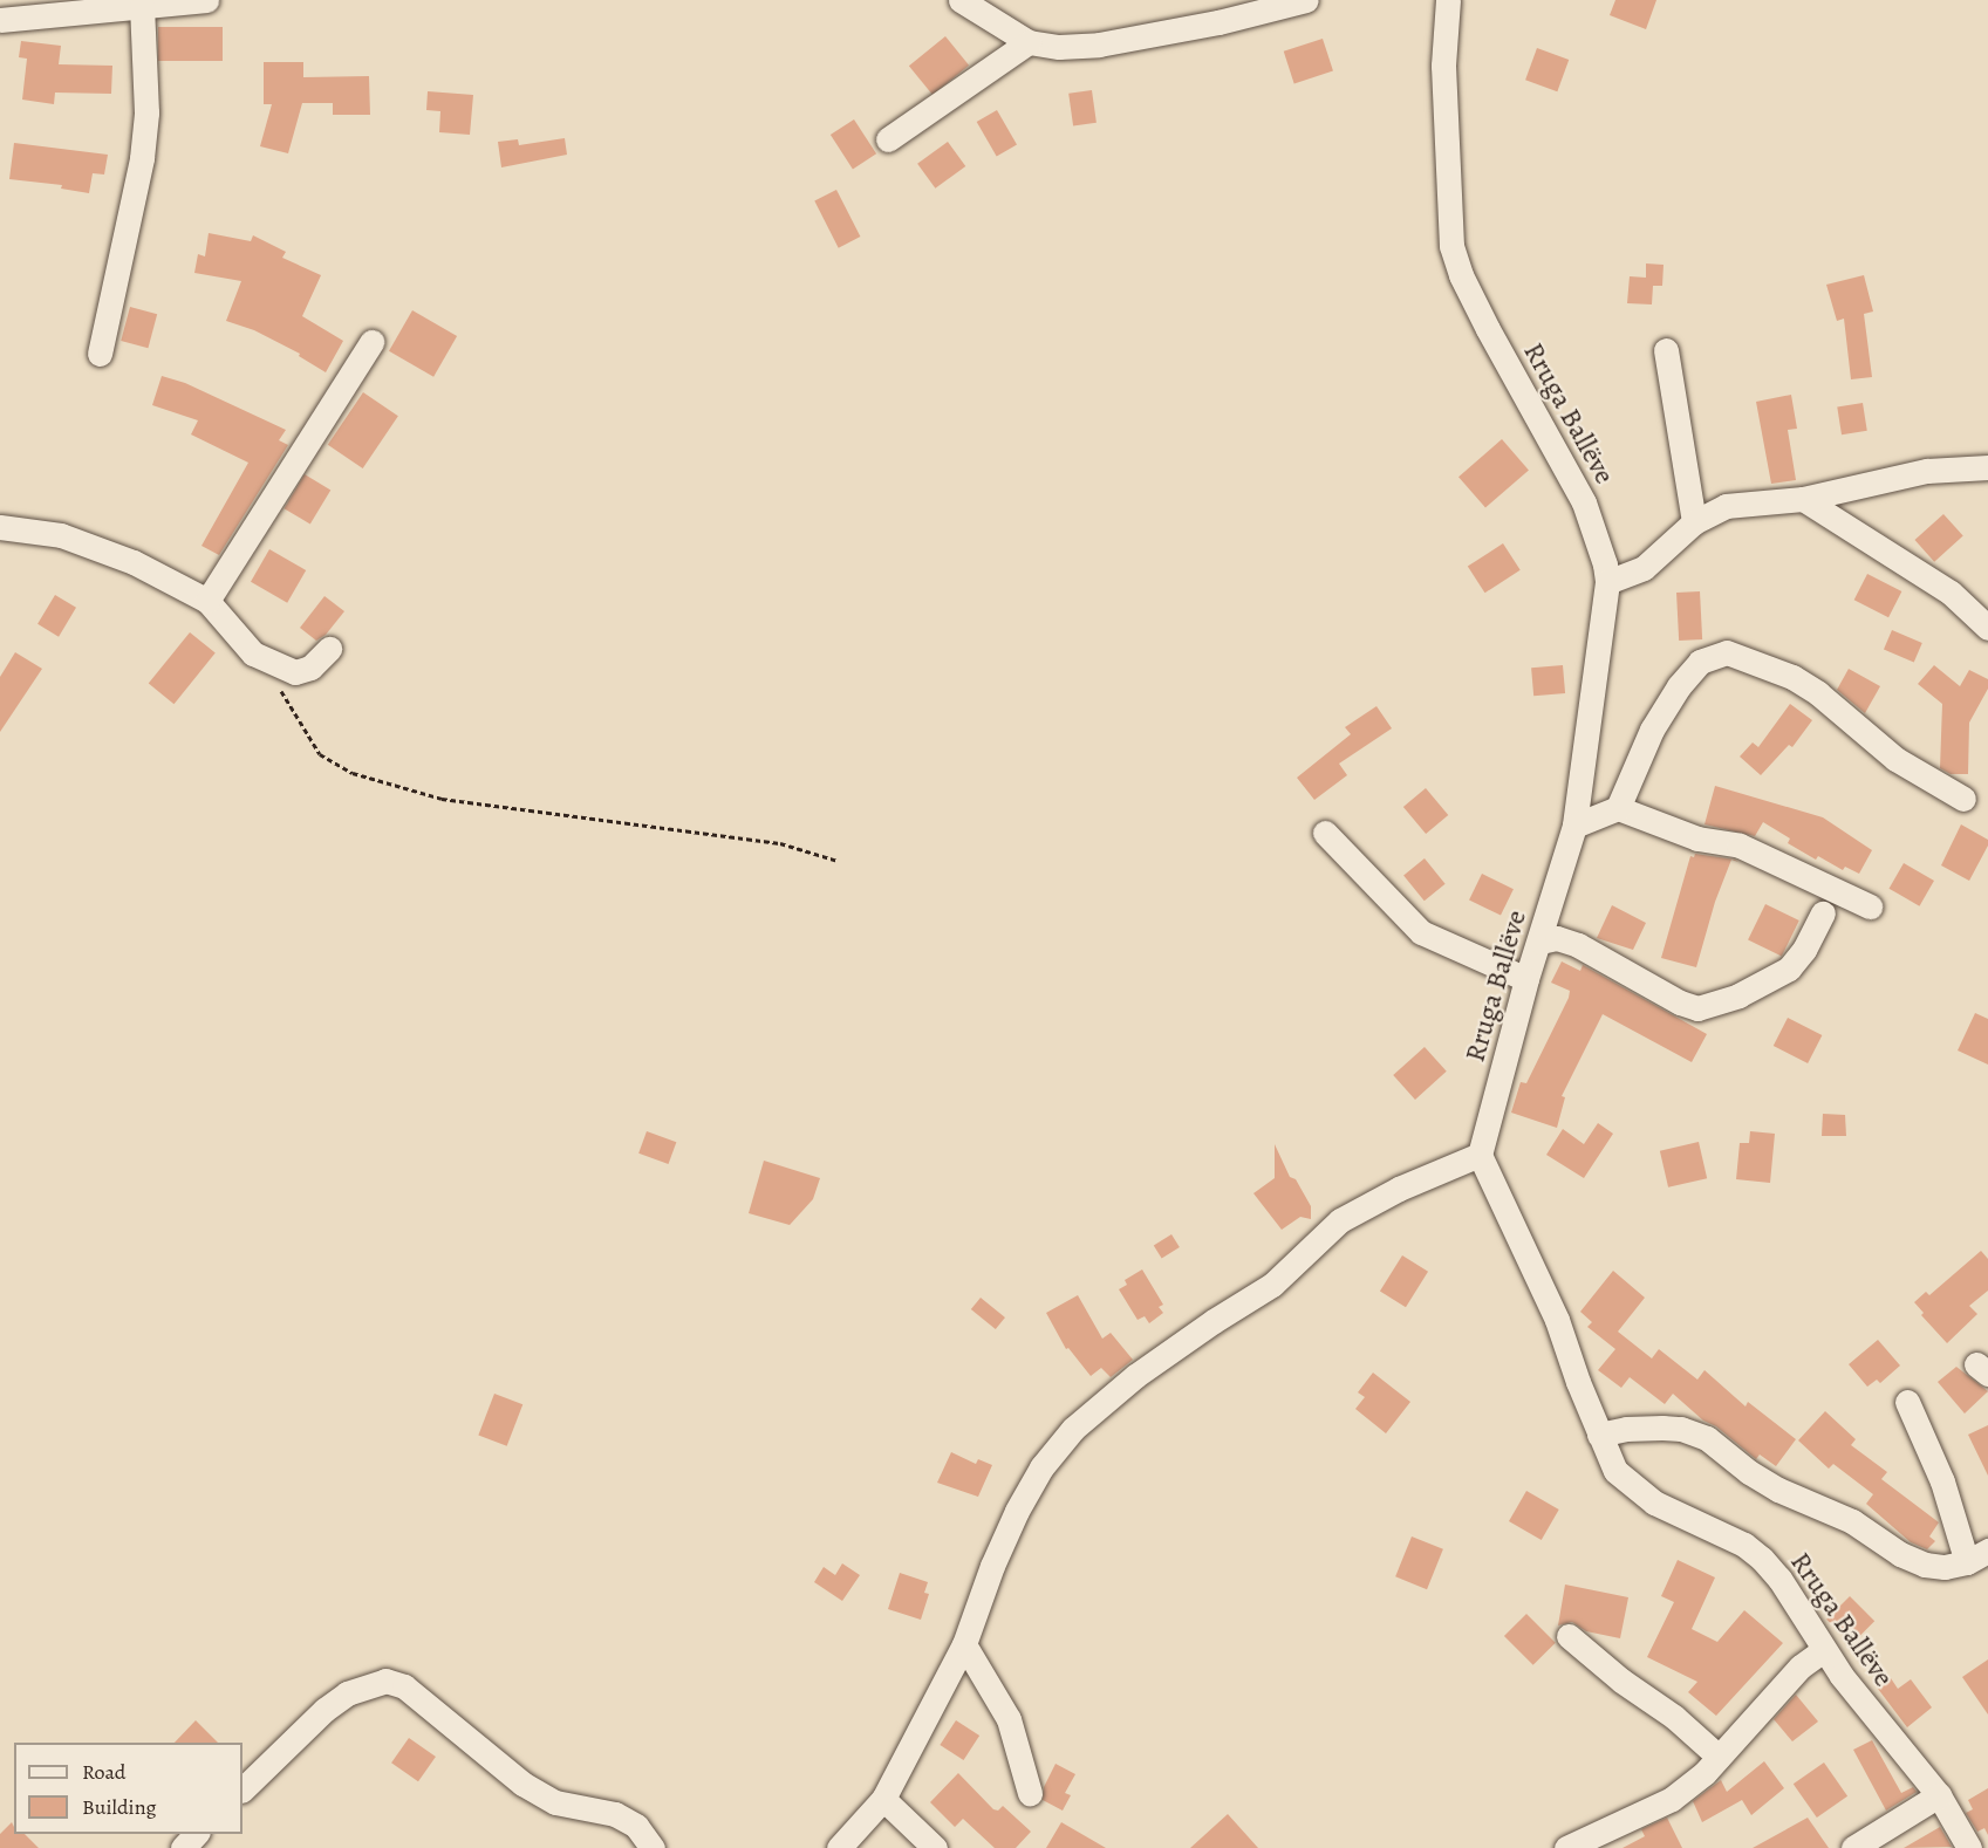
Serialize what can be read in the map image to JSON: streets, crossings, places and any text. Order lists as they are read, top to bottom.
{
  "streets": {
    "street": ["Rruga Ballëve"]
  },
  "legend": ["Road", "Building"]
}
